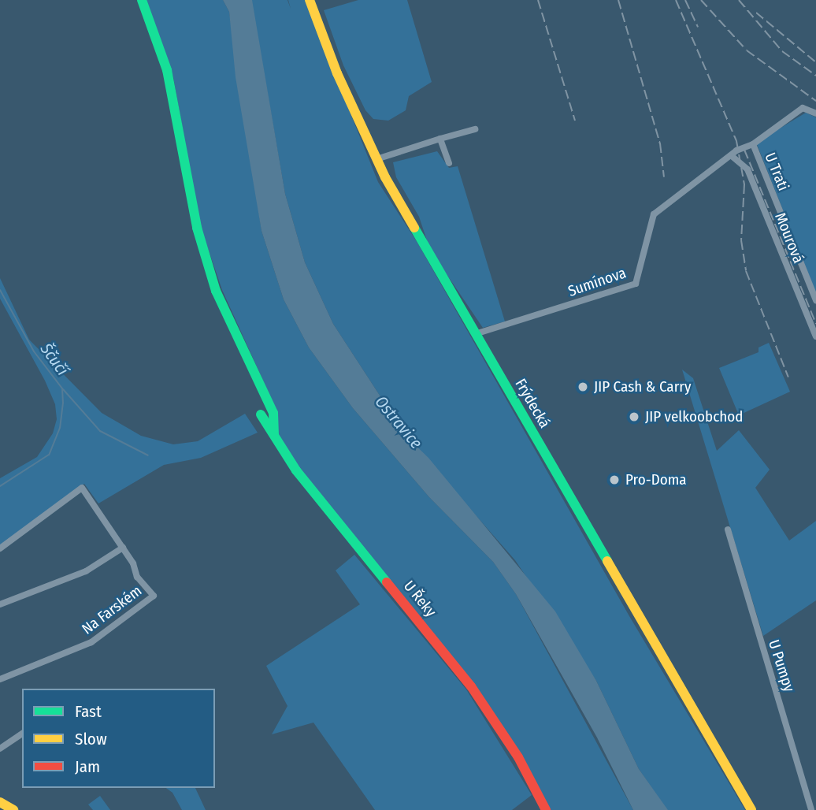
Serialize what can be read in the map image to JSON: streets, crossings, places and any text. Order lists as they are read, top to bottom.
{
  "streets": {
    "street": [
      "U Trati",
      "Mourová",
      "Sumínova",
      "Frýdecká",
      "U Řeky",
      "Na Farském",
      "U Pumpy"
    ]
  },
  "crossings": [
    ["U Trati", "Sumínova"],
    ["Mourová", "Sumínova"],
    ["Sumínova", "Frýdecká"]
  ],
  "water": ["Ščučí", "Ostravice"],
  "places": ["JIP Cash & Carry", "JIP velkoobchod", "Pro-Doma"],
  "legend": ["Fast", "Slow", "Jam"]
}
